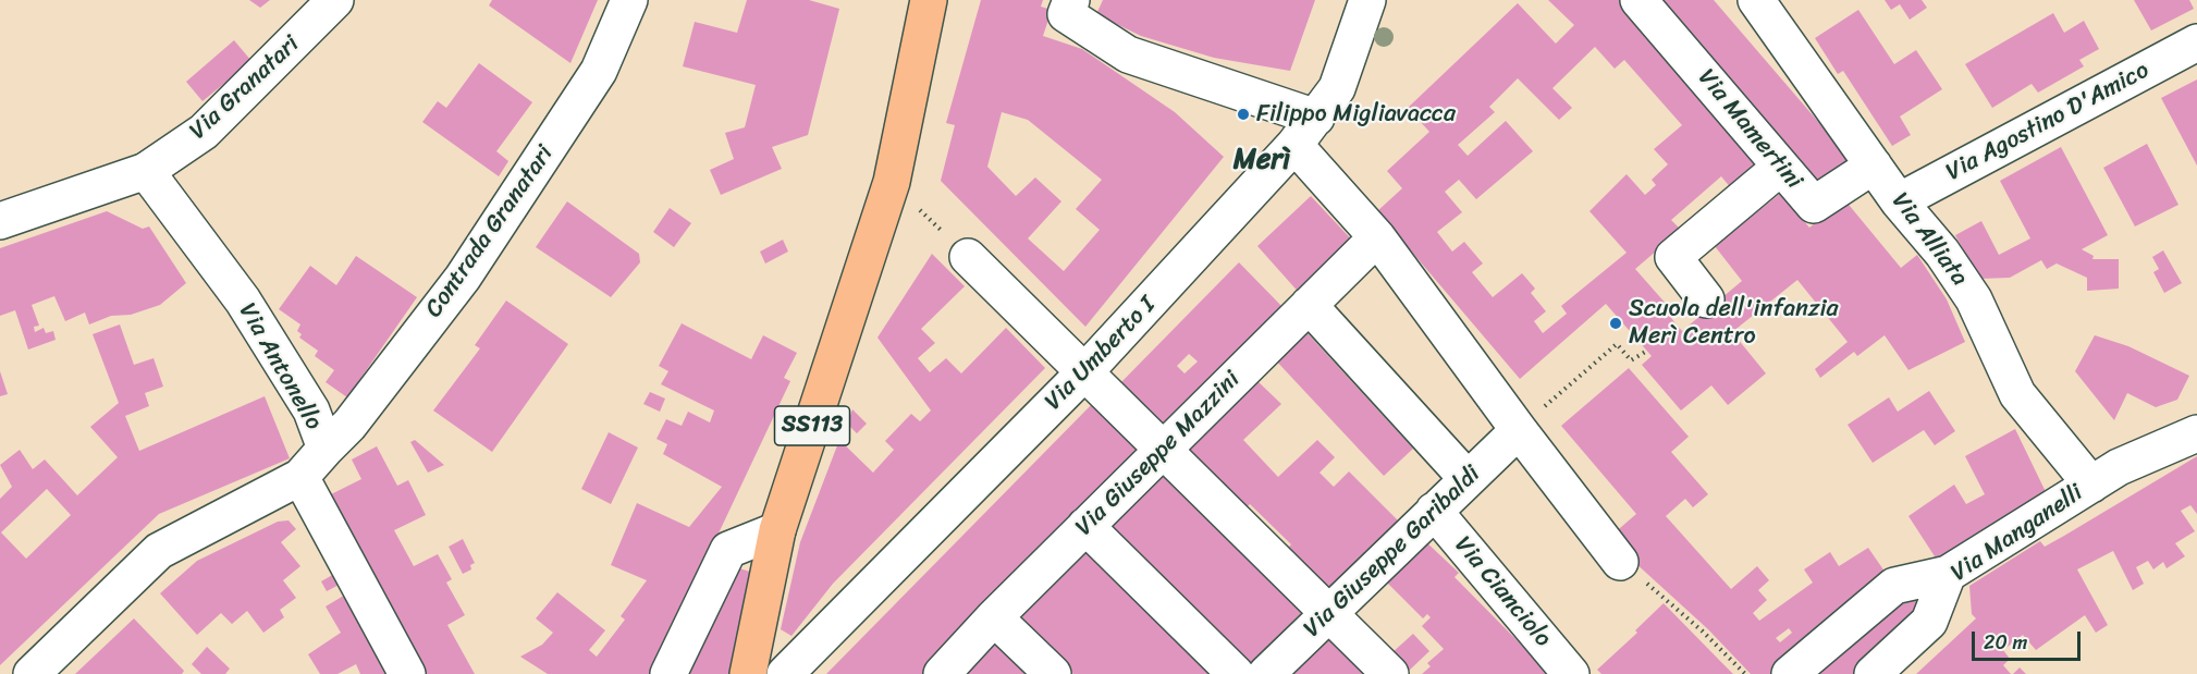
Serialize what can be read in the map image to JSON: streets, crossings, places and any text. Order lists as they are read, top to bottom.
{
  "streets": {
    "main road": ["SS113"],
    "street": [
      "Via Granatari",
      "Via Agostino D'Amico",
      "Via Mamertini",
      "Contrada Granatari",
      "Via Alliata",
      "Via Umberto I",
      "Via Antonello",
      "Via Giuseppe Mazzini",
      "Via Manganelli",
      "Via Giuseppe Garibaldi",
      "Via Cianciolo"
    ]
  },
  "crossings": [
    ["Via Granatari", "Via Antonello"],
    ["Via Agostino D'Amico", "Via Alliata"],
    ["Via Mamertini", "Via Alliata"],
    ["Contrada Granatari", "Via Antonello"],
    ["Via Alliata", "Via Manganelli"],
    ["Via Giuseppe Garibaldi", "Via Cianciolo"]
  ],
  "districts": ["Merì"],
  "places": ["Filippo Migliavacca", "Scuola dell'infanzia Merì Centro"],
  "scale_bar": "20 m"
}
